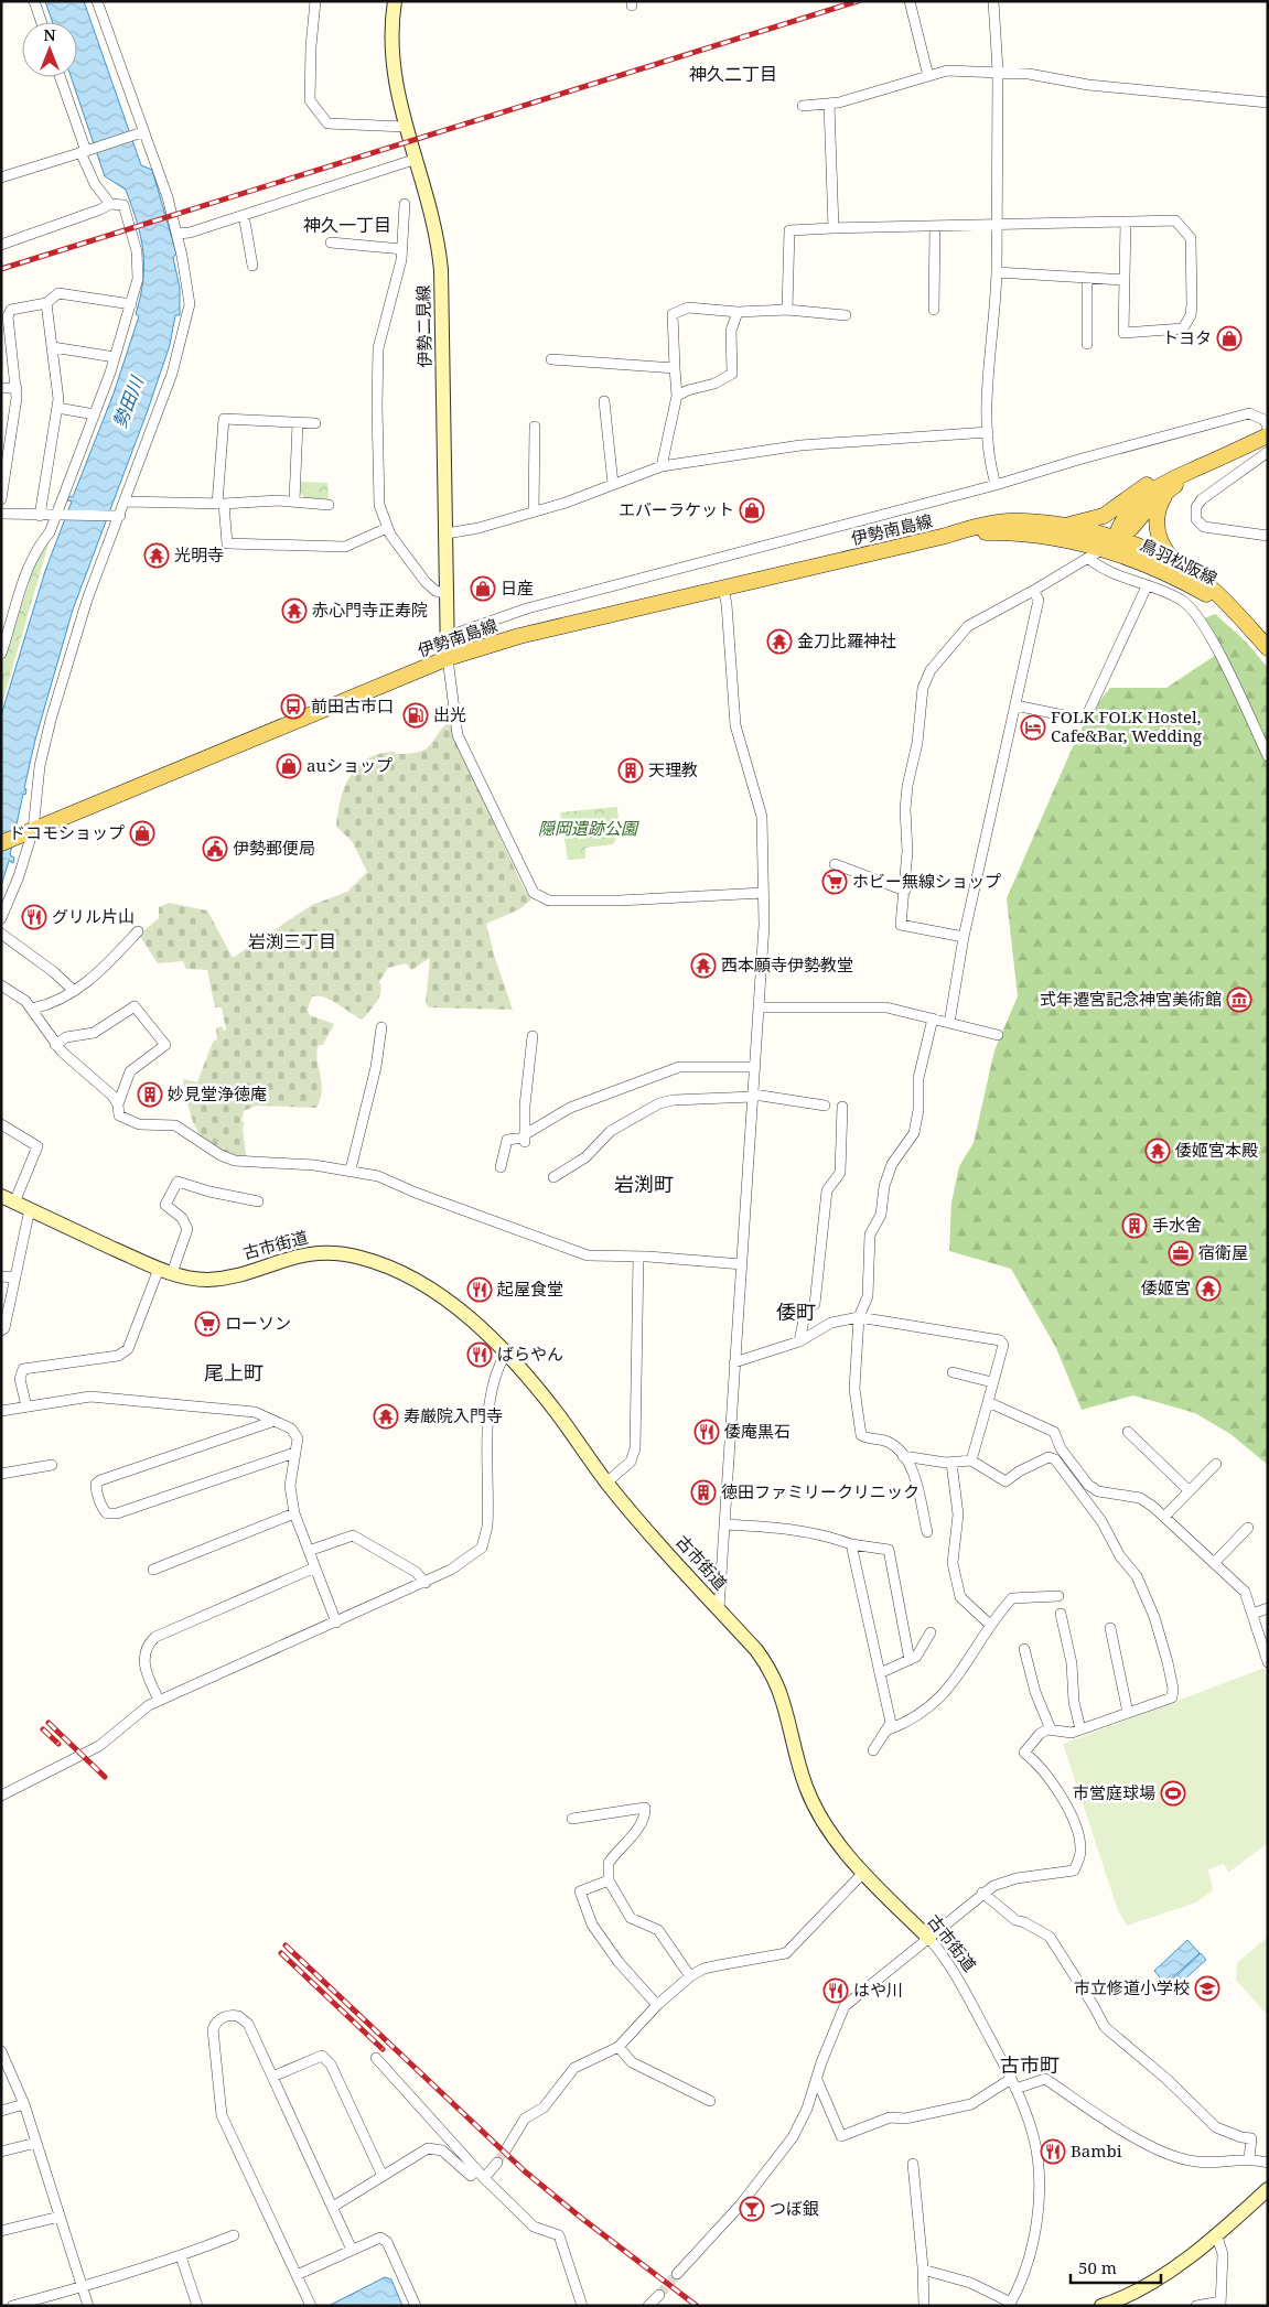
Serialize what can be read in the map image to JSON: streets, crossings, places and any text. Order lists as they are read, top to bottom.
{
  "streets": {
    "main road": ["伊勢南島線", "鳥羽松阪線"],
    "street": ["伊勢二見線", "古市街道"]
  },
  "crossings": [
    ["伊勢二見線", "伊勢南島線"],
    ["伊勢南島線", "鳥羽松阪線"]
  ],
  "districts": [
    "神久二丁目",
    "神久一丁目",
    "岩渕三丁目",
    "岩渕町",
    "倭町",
    "尾上町",
    "古市町"
  ],
  "water": ["勢田川"],
  "parks": ["隠岡遺跡公園"],
  "places": {
    "shop": [
      "トヨタ",
      "エバーラケット",
      "日産",
      "auショップ",
      "ドコモショップ"
    ],
    "temple": [
      "光明寺",
      "赤心門寺正寿院",
      "金刀比羅神社",
      "西本願寺伊勢教堂",
      "倭姬宮本殿",
      "倭姬宮",
      "寿厳院入門寺"
    ],
    "bus stop": ["前田古市口"],
    "fuel station": ["出光"],
    "hotel": ["FOLK FOLK Hostel, Cafe&Bar, Wedding"],
    "building": [
      "天理教",
      "妙見堂浄徳庵",
      "手水舍",
      "徳田ファミリークリニック"
    ],
    "public building": ["伊勢郵便局"],
    "supermarket": ["ホビー無線ショップ", "ローソン"],
    "restaurant": [
      "グリル片山",
      "起屋食堂",
      "ばらやん",
      "倭庵黒石",
      "はや川",
      "Bambi"
    ],
    "museum": ["式年遷宮記念神宮美術館"],
    "office": ["宿衛屋"],
    "sports": ["市営庭球場"],
    "school or university": ["市立修道小学校"],
    "bar": ["つぼ銀"]
  },
  "scale_bar": "50 m",
  "north": "top"
}
